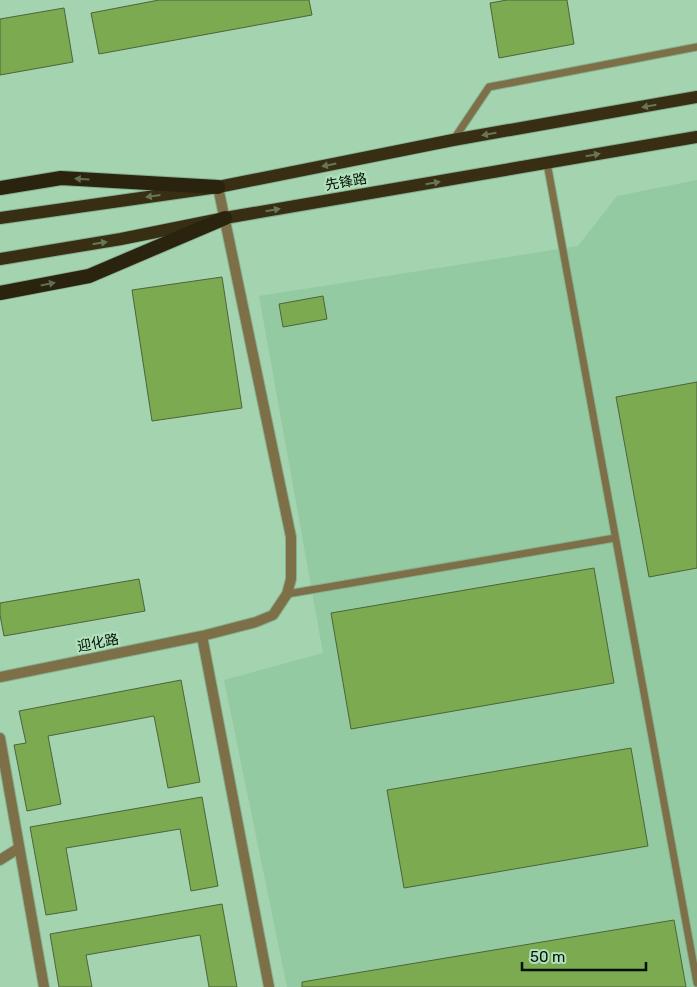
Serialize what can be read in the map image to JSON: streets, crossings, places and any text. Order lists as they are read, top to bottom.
{
  "streets": {
    "main road": ["先锋路"],
    "street": ["迎化路"]
  },
  "scale_bar": "50 m"
}
